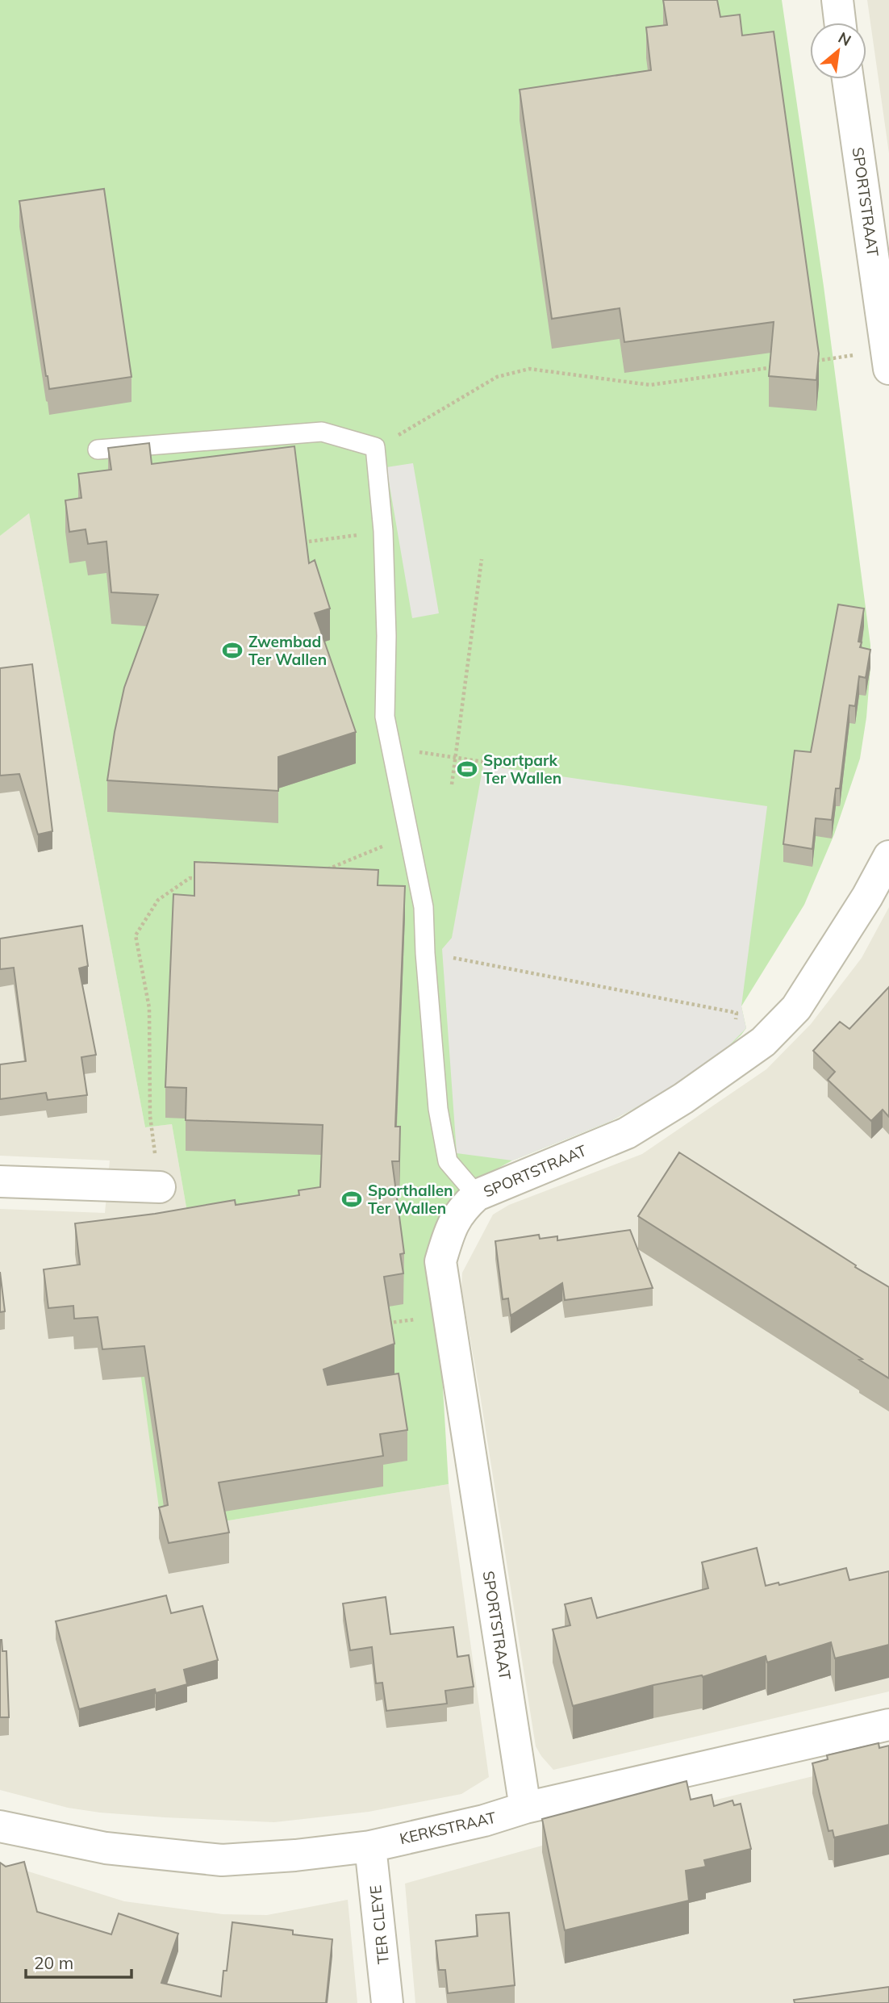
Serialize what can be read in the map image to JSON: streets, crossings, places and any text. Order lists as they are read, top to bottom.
{
  "streets": {
    "street": ["SPORTSTRAAT", "KERKSTRAAT", "TER CLEYE"]
  },
  "crossings": [
    ["SPORTSTRAAT", "KERKSTRAAT"],
    ["KERKSTRAAT", "TER CLEYE"]
  ],
  "places": {
    "sports": ["Zwembad Ter Wallen", "Sportpark Ter Wallen", "Sporthallen Ter Wallen"]
  },
  "scale_bar": "20 m",
  "north": "top right"
}
